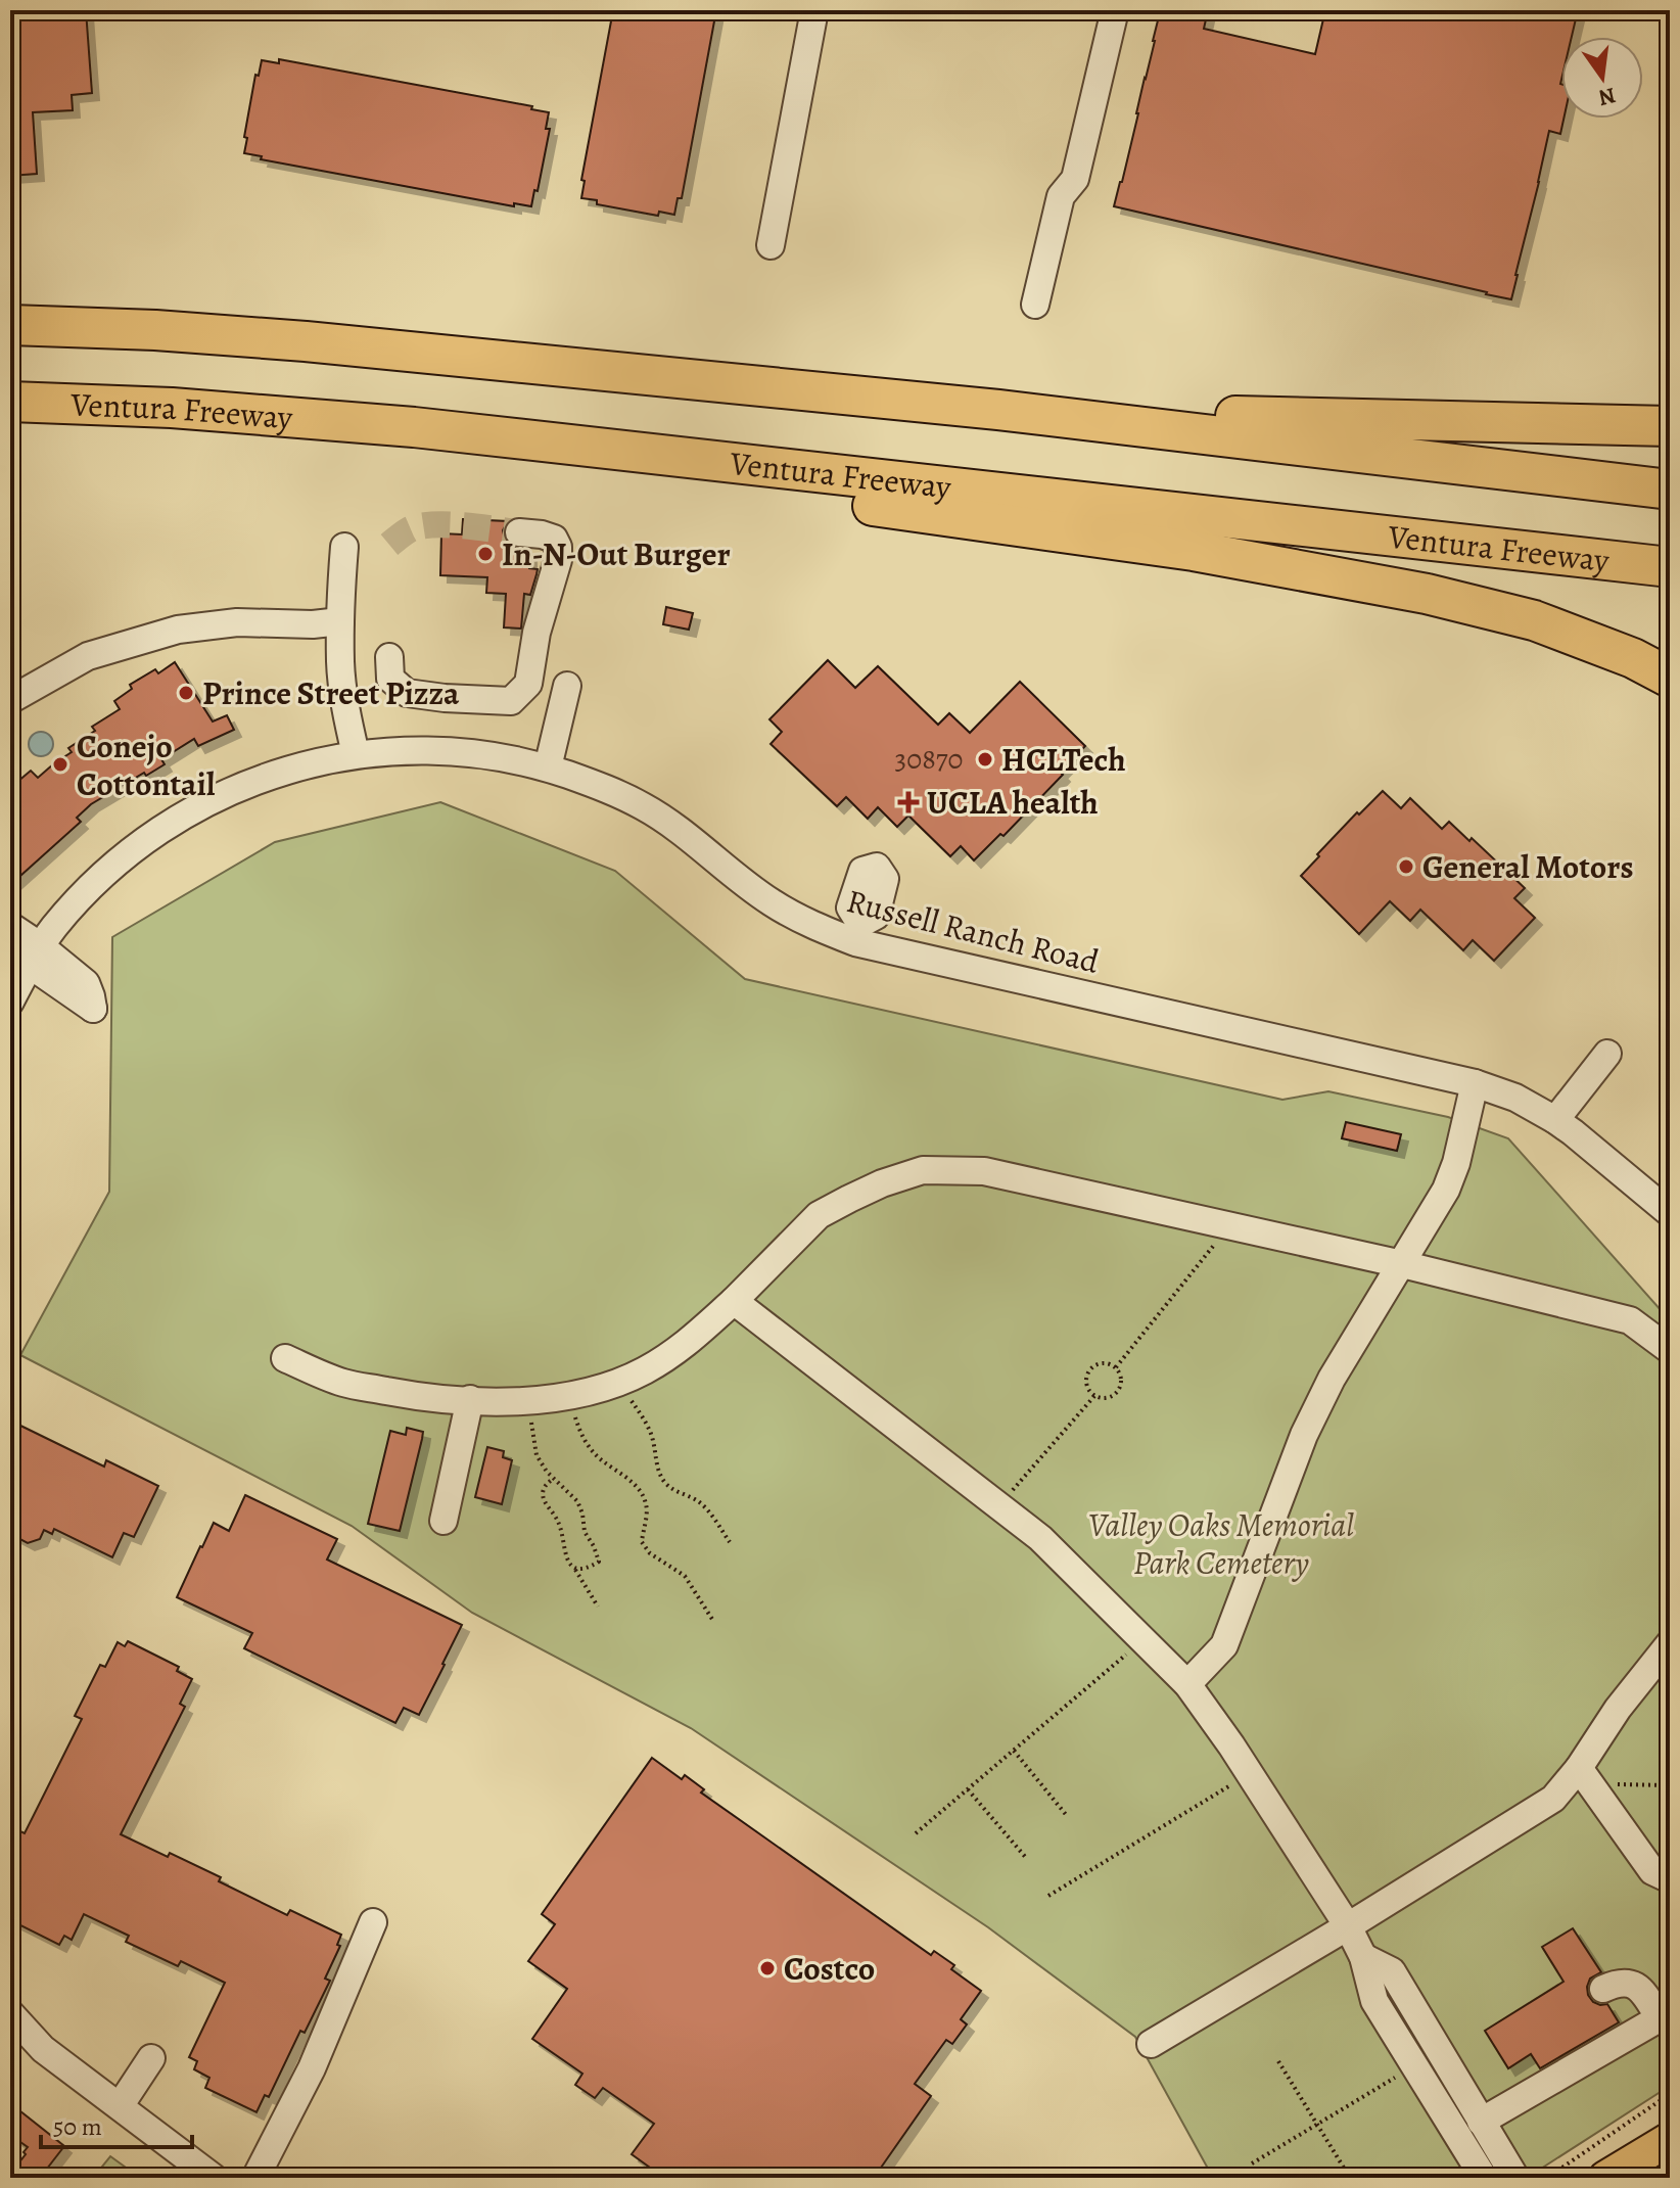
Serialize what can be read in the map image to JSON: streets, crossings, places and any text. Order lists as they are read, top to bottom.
{
  "streets": {
    "highway": ["Ventura Freeway"],
    "street": ["Russell Ranch Road"]
  },
  "parks": ["Valley Oaks Memorial Park Cemetery"],
  "places": {
    "other": [
      "In-N-Out Burger",
      "Prince Street Pizza",
      "HCLTech",
      "Conejo Cottontail",
      "General Motors",
      "Costco"
    ],
    "health": ["UCLA health"]
  },
  "house_numbers": ["30870"],
  "scale_bar": "50 m",
  "north": "bottom"
}
